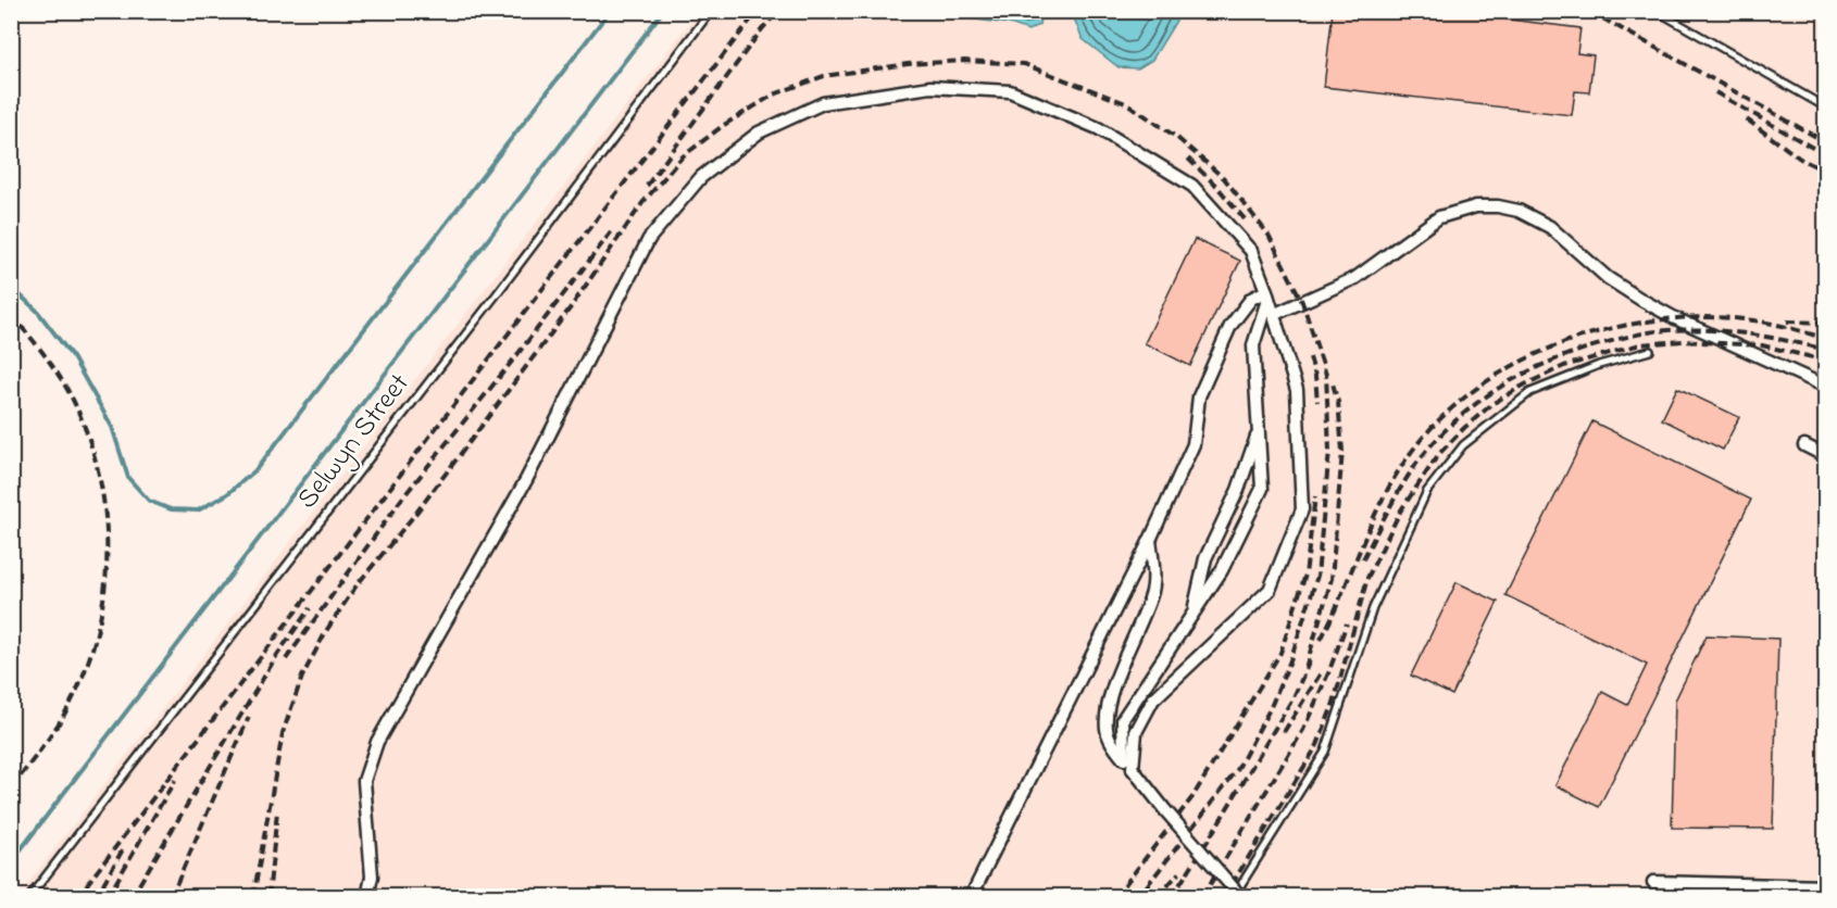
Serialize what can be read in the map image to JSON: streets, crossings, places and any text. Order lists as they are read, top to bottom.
{
  "streets": {
    "lane": ["Selwyn Street"]
  }
}
